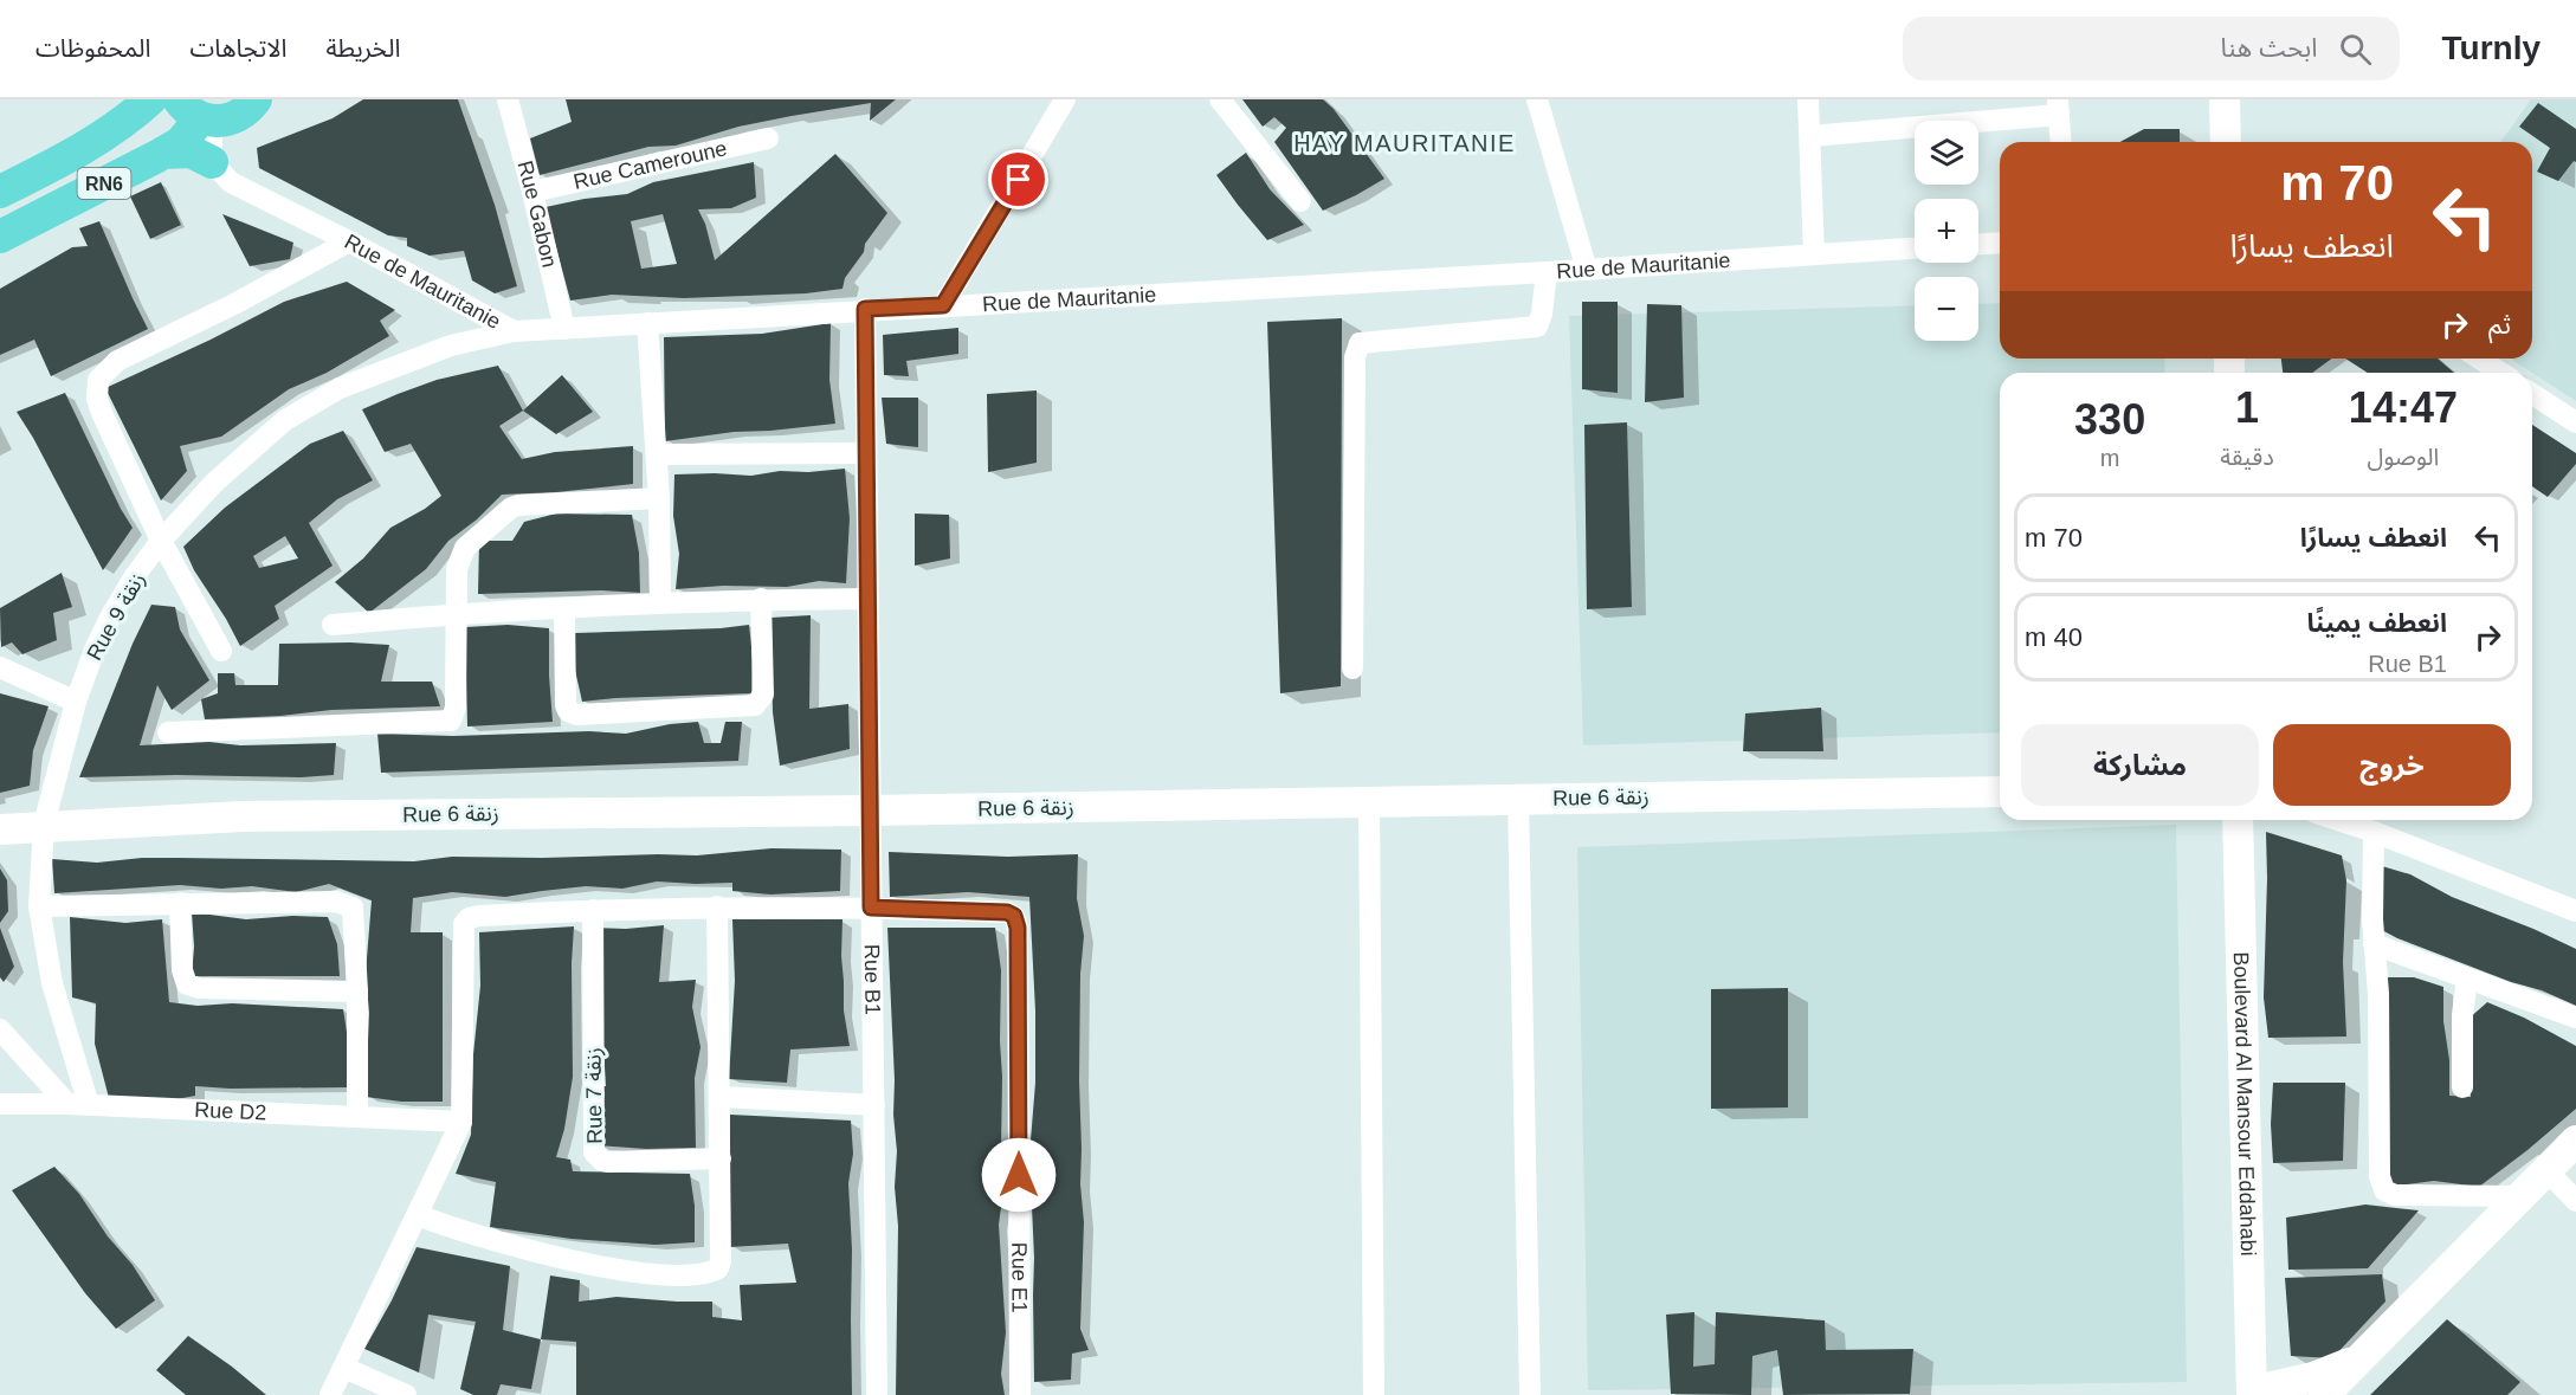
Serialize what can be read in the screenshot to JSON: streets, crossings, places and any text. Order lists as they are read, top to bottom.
{
  "streets": {
    "main road": ["RN6"],
    "street": [
      "Rue Cameroune",
      "Rue Gabon",
      "Rue de Mauritanie",
      "Rue 9 زنقة",
      "Rue 6 زنقة",
      "Rue B1",
      "Rue 7 زنقة",
      "Boulevard Al Mansour Eddahabi",
      "Rue D2",
      "Rue E1"
    ]
  },
  "crossings": [
    ["Rue Cameroune", "Rue Gabon"],
    ["Rue Gabon", "Rue de Mauritanie"],
    ["Rue de Mauritanie", "Rue 9 زنقة"],
    ["Rue de Mauritanie", "Rue B1"],
    ["Rue 9 زنقة", "Rue 6 زنقة"],
    ["Rue 9 زنقة", "Rue D2"],
    ["Rue 6 زنقة", "Rue B1"],
    ["Rue B1", "Rue E1"]
  ],
  "districts": ["HAY MAURITANIE"],
  "page": {
    "header": "Turnly",
    "search": "ابحث هنا",
    "nav": ["الخريطة", "الاتجاهات", "المحفوظات"],
    "map_buttons": ["+", "−"],
    "turn": ["70 m", "انعطف يسارًا"],
    "then": "ثم",
    "eta": [
      "14:47",
      "الوصول",
      "1",
      "دقيقة",
      "330",
      "m"
    ],
    "list": [
      {
        "name": "انعطف يسارًا",
        "value": "70 m"
      },
      {
        "name": "انعطف يمينًا",
        "note": "Rue B1",
        "value": "40 m"
      }
    ],
    "buttons": ["خروج", "مشاركة"]
  }
}
